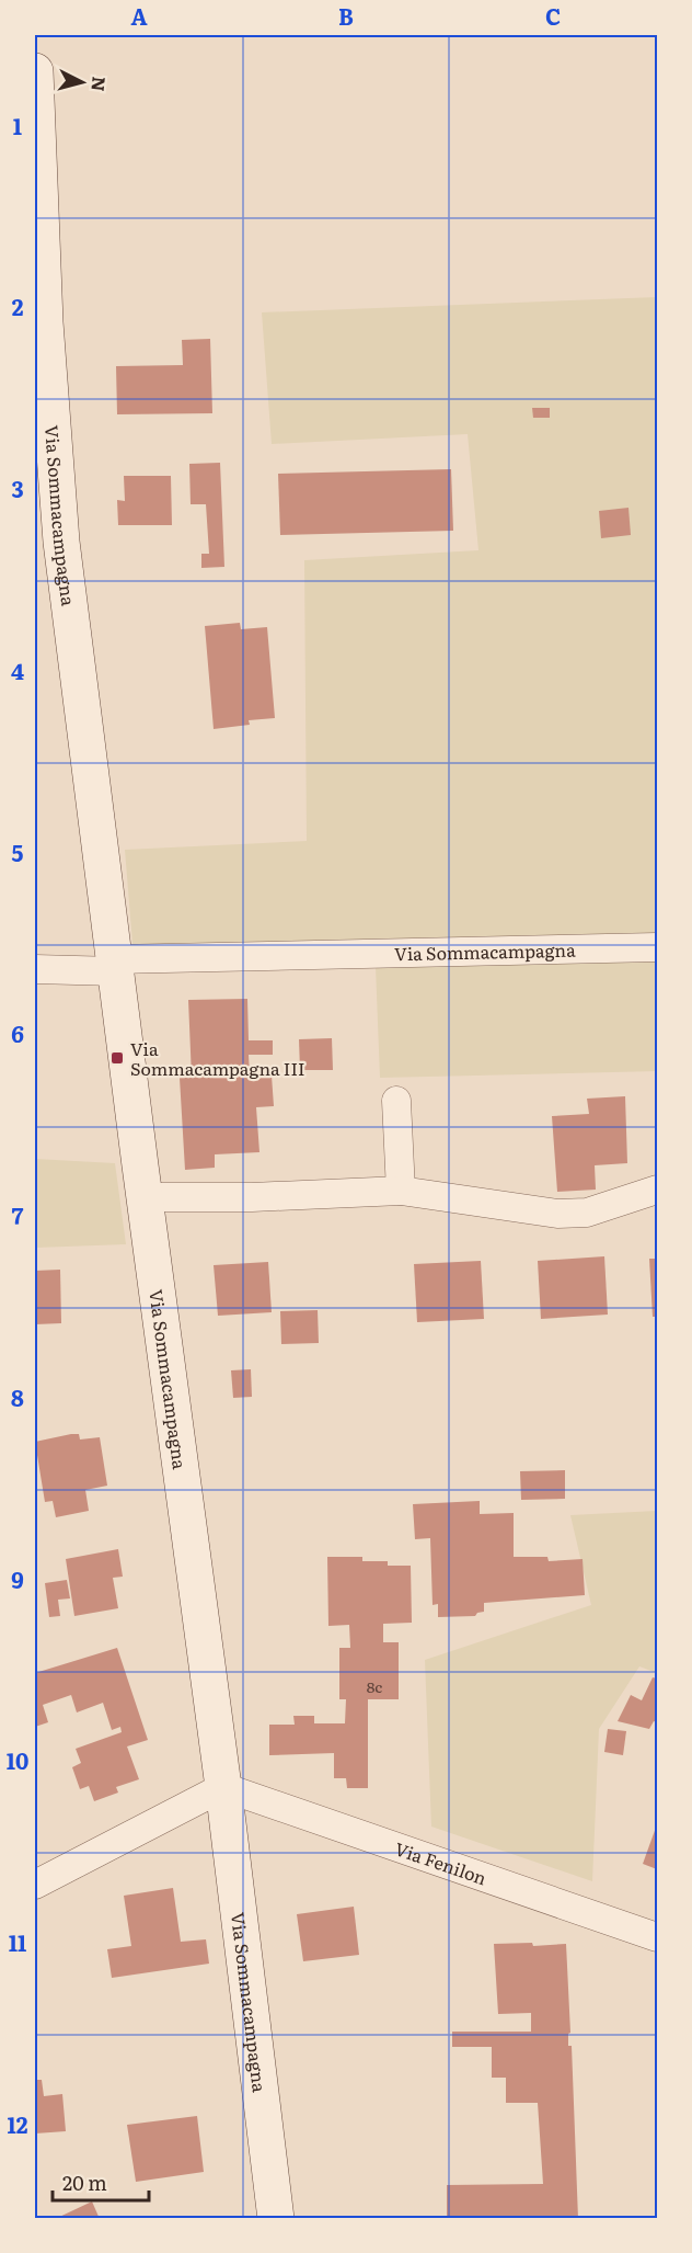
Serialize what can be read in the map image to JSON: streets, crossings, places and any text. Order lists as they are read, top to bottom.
{
  "streets": {
    "street": ["Via Sommacampagna", "Via Fenilon"]
  },
  "crossings": [
    ["Via Sommacampagna", "Via Fenilon"]
  ],
  "places": {
    "transit": ["Via Sommacampagna III"]
  },
  "house_numbers": ["8c"],
  "scale_bar": "20 m",
  "north": "right",
  "grid": {
    "columns": ["A", "B", "C"],
    "rows": [
      "1",
      "2",
      "3",
      "4",
      "5",
      "6",
      "7",
      "8",
      "9",
      "10",
      "11",
      "12"
    ]
  }
}
